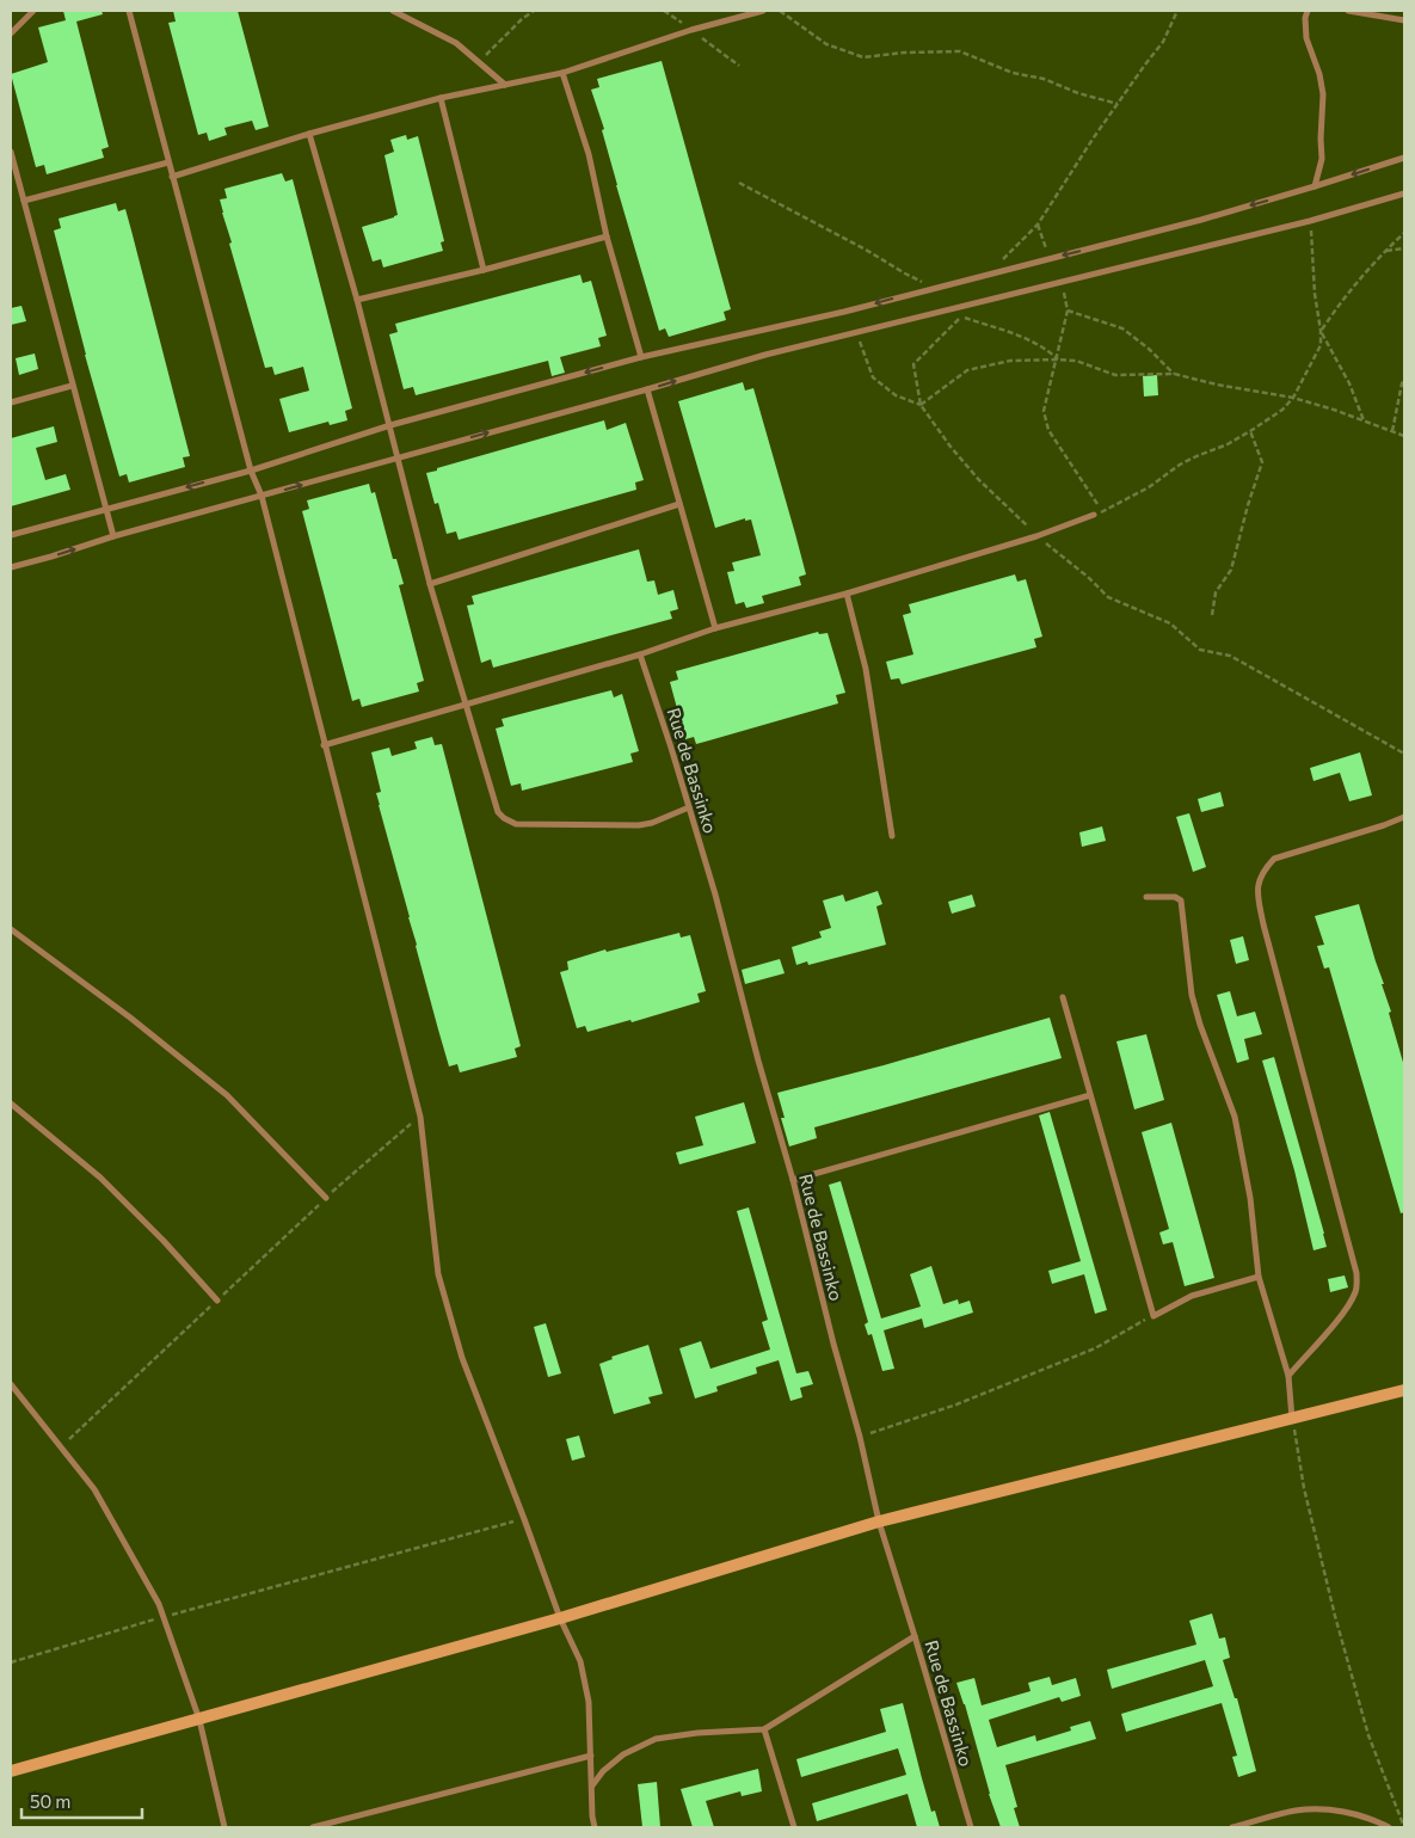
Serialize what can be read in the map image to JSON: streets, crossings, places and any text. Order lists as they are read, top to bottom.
{
  "streets": {
    "street": ["Rue de Bassinko"]
  },
  "scale_bar": "50 m"
}
